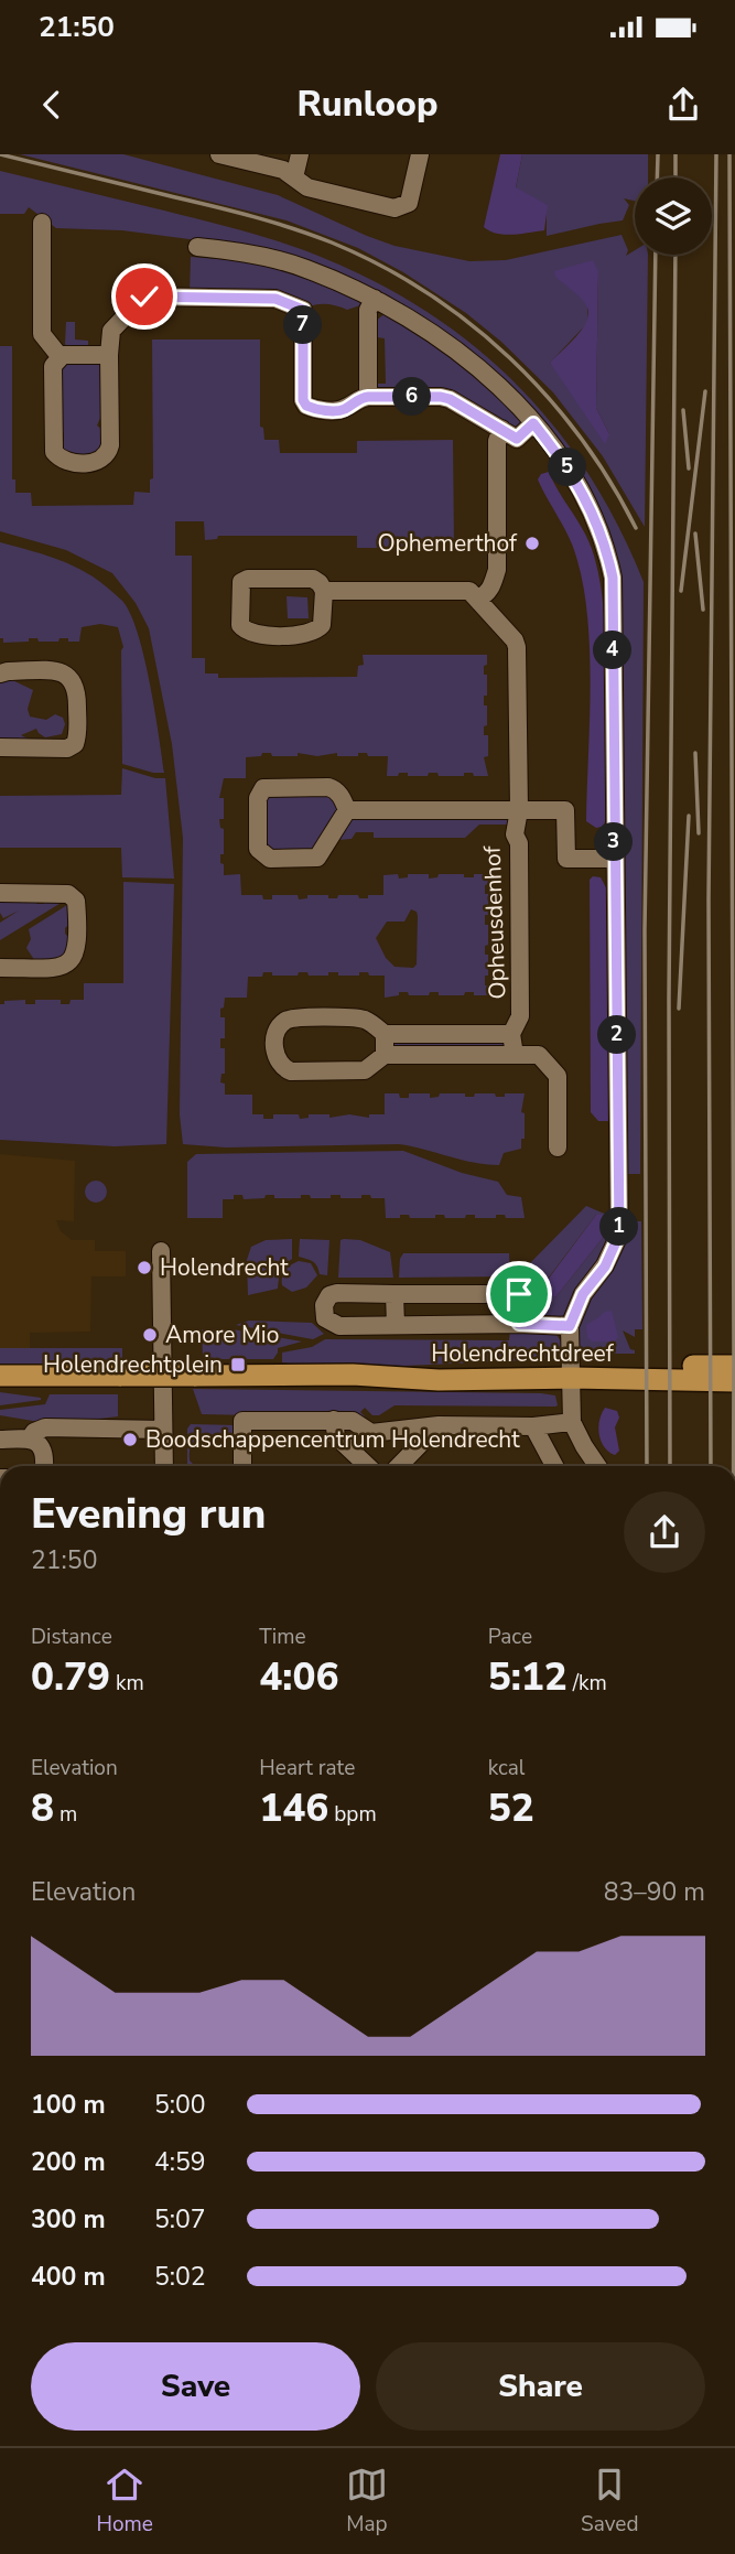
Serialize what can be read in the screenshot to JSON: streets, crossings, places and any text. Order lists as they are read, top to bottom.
{
  "streets": {
    "main road": ["Holendrechtdreef"],
    "street": ["Opheusdenhof"]
  },
  "places": {
    "other": [
      "Ophemerthof",
      "Holendrecht",
      "Amore Mio",
      "Boodschappencentrum Holendrecht"
    ],
    "transit": ["Holendrechtplein"]
  },
  "page": {
    "status": "21:50",
    "header": "Runloop",
    "pins": [
      "7",
      "6",
      "5",
      "4",
      "3",
      "2",
      "1"
    ],
    "heading": ["Evening run", "21:50"],
    "stats": [
      ["Distance", "0.79 km"],
      ["Time", "4:06"],
      ["Pace", "5:12 /km"],
      ["Elevation", "8 m"],
      ["Heart rate", "146 bpm"],
      ["kcal", "52"]
    ],
    "chart": ["Elevation", "83–90 m"],
    "list": [
      {
        "name": "100 m",
        "note": "5:00"
      },
      {
        "name": "200 m",
        "note": "4:59"
      },
      {
        "name": "300 m",
        "note": "5:07"
      },
      {
        "name": "400 m",
        "note": "5:02"
      }
    ],
    "buttons": ["Save", "Share"],
    "tabs": ["Home", "Map", "Saved"]
  }
}
